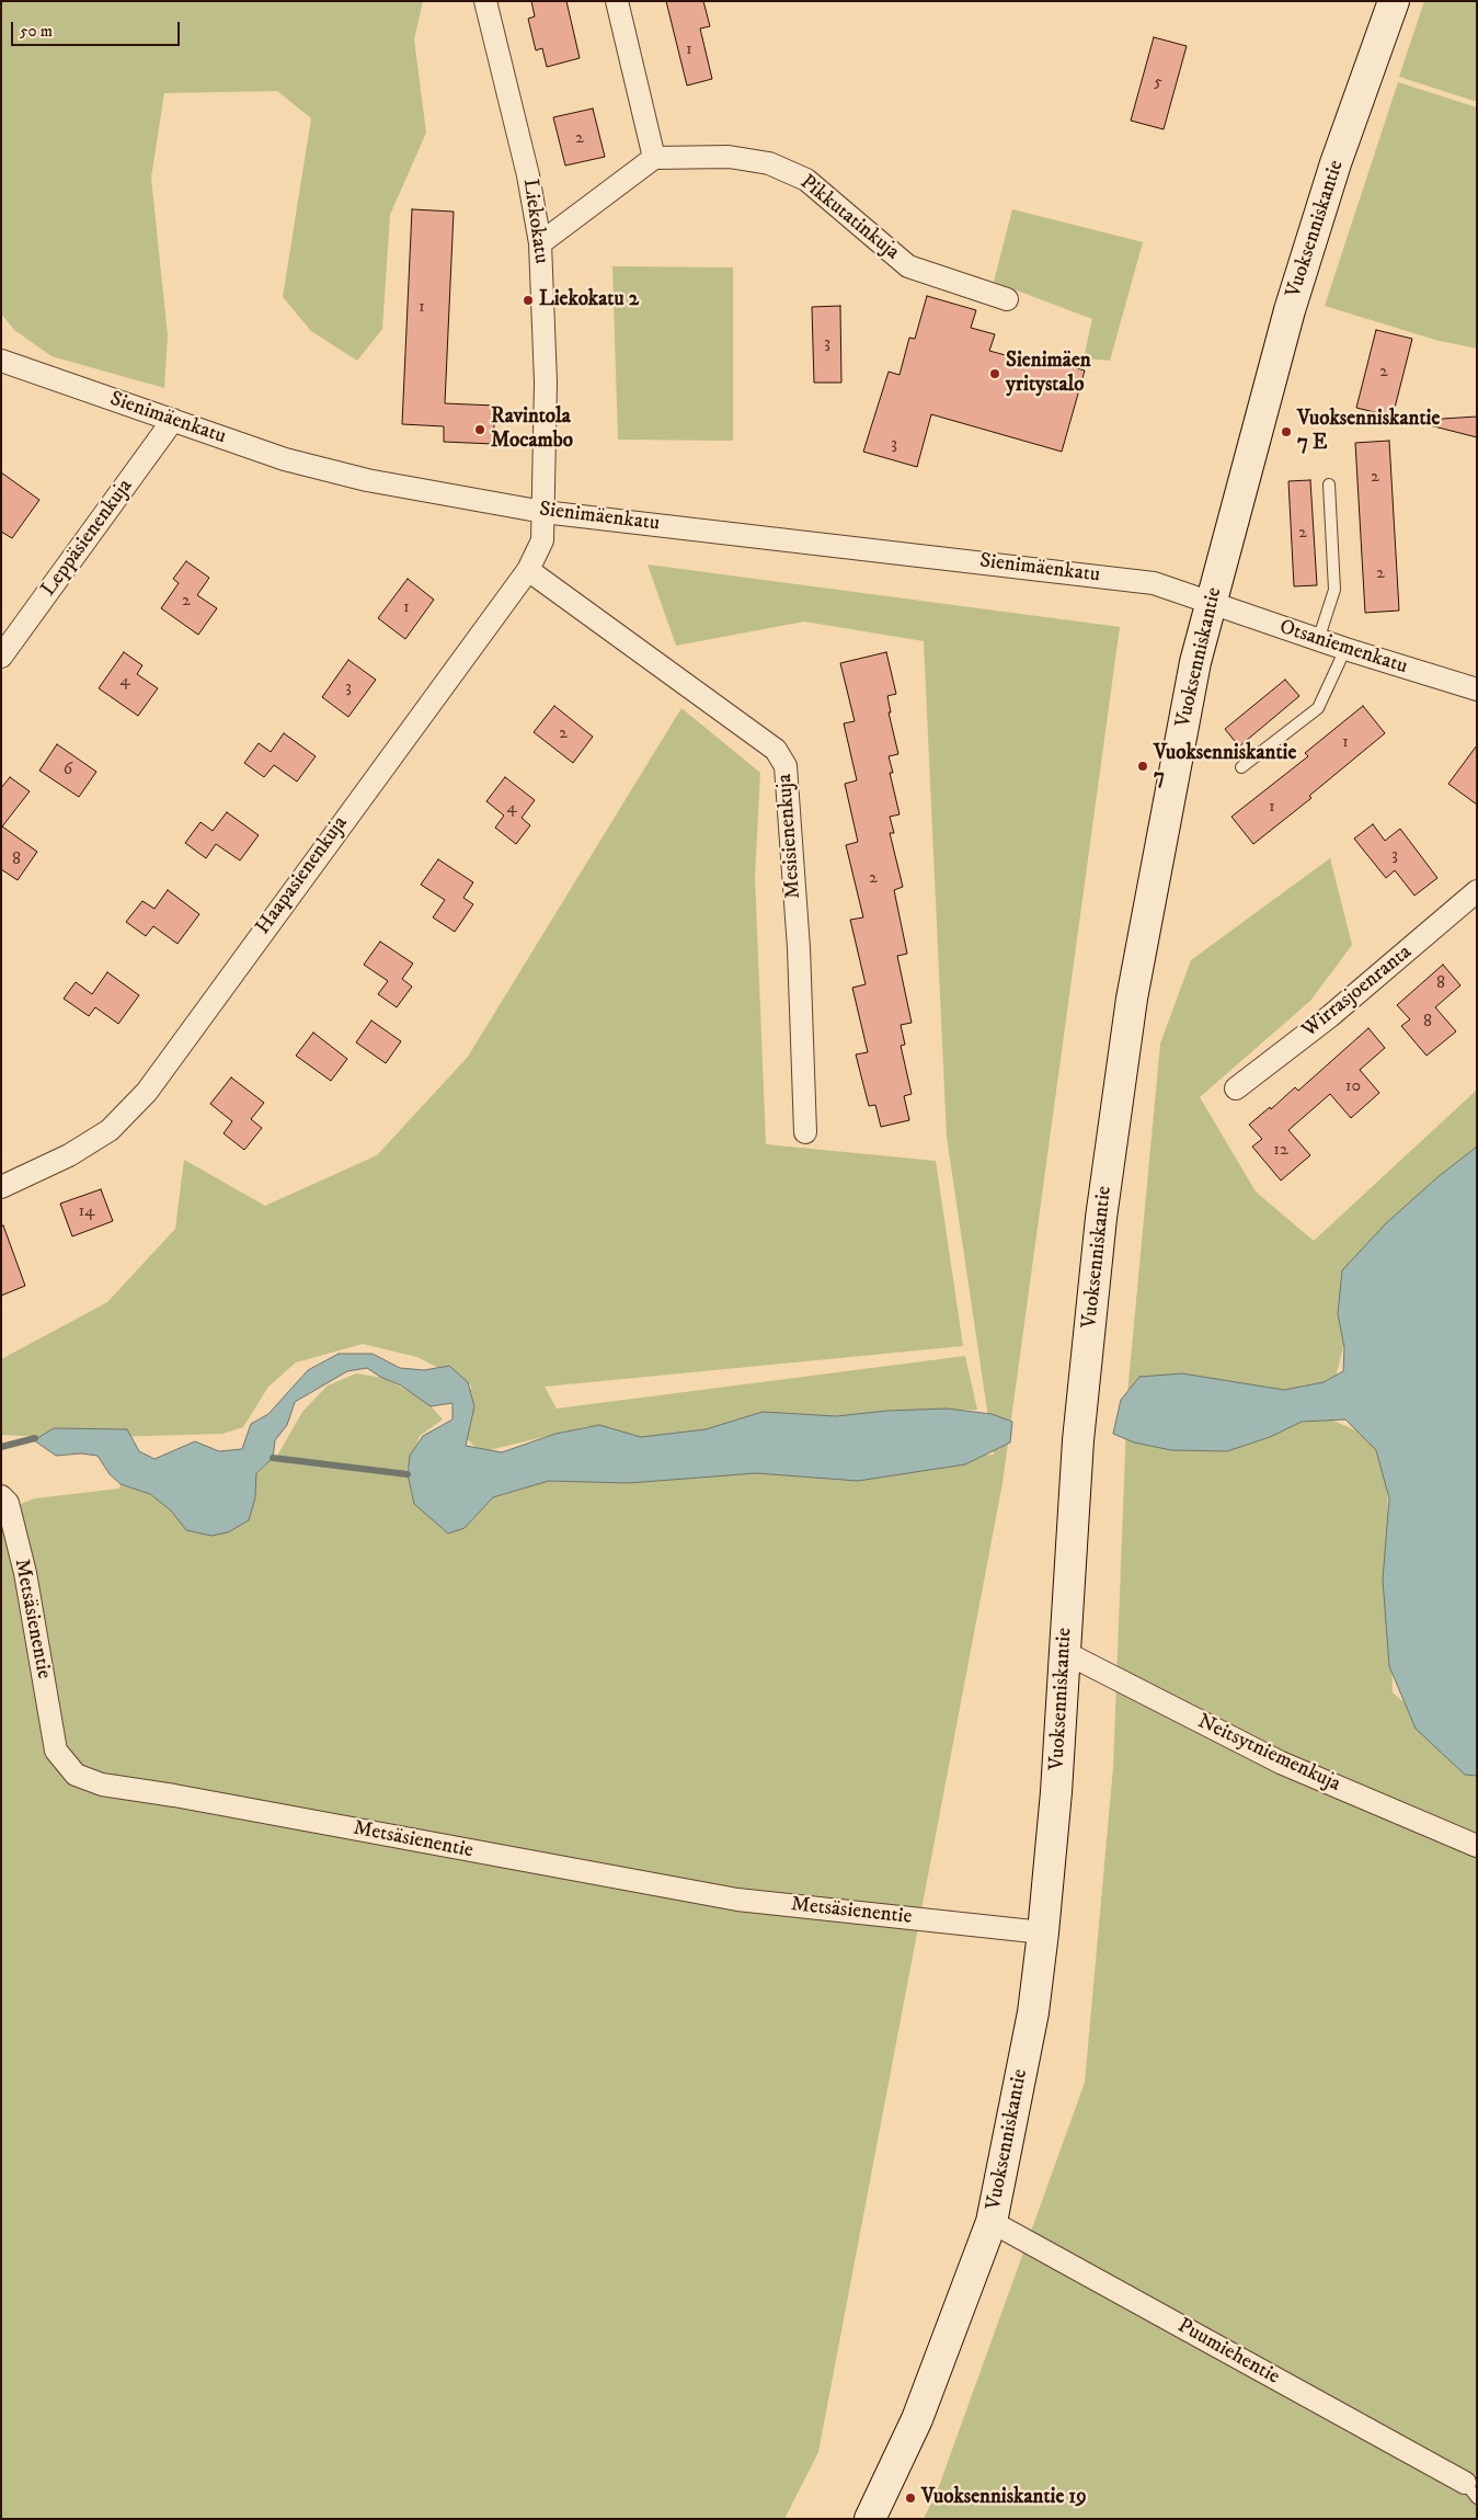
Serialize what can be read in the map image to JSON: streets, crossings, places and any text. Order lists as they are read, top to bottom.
{
  "streets": {
    "street": [
      "Pikkutatinkuja",
      "Liekokatu",
      "Vuoksenniskantie",
      "Sienimäenkatu",
      "Leppäsienenkuja",
      "Otsaniemenkatu",
      "Mesisienenkuja",
      "Haapasienenkuja",
      "Wirrasjoenranta",
      "Metsäsienentie",
      "Neitsytniemenkuja",
      "Puumiehentie"
    ]
  },
  "crossings": [
    ["Liekokatu", "Sienimäenkatu"],
    ["Liekokatu", "Haapasienenkuja"],
    ["Vuoksenniskantie", "Sienimäenkatu"],
    ["Vuoksenniskantie", "Otsaniemenkatu"],
    ["Vuoksenniskantie", "Metsäsienentie"],
    ["Vuoksenniskantie", "Neitsytniemenkuja"],
    ["Vuoksenniskantie", "Puumiehentie"],
    ["Sienimäenkatu", "Leppäsienenkuja"],
    ["Sienimäenkatu", "Otsaniemenkatu"],
    ["Sienimäenkatu", "Haapasienenkuja"],
    ["Mesisienenkuja", "Haapasienenkuja"]
  ],
  "places": [
    "Liekokatu 2",
    "Sienimäen yritystalo",
    "Ravintola Mocambo",
    "Vuoksenniskantie 7 E",
    "Vuoksenniskantie 7",
    "Vuoksenniskantie 19"
  ],
  "house_numbers": [
    "1",
    "5",
    "2",
    "1",
    "3",
    "2",
    "3",
    "2",
    "2",
    "2",
    "2",
    "1",
    "4",
    "3",
    "2",
    "1",
    "6",
    "1",
    "4",
    "3",
    "8",
    "2",
    "8",
    "8",
    "10",
    "12",
    "14"
  ],
  "scale_bar": "50 m"
}
